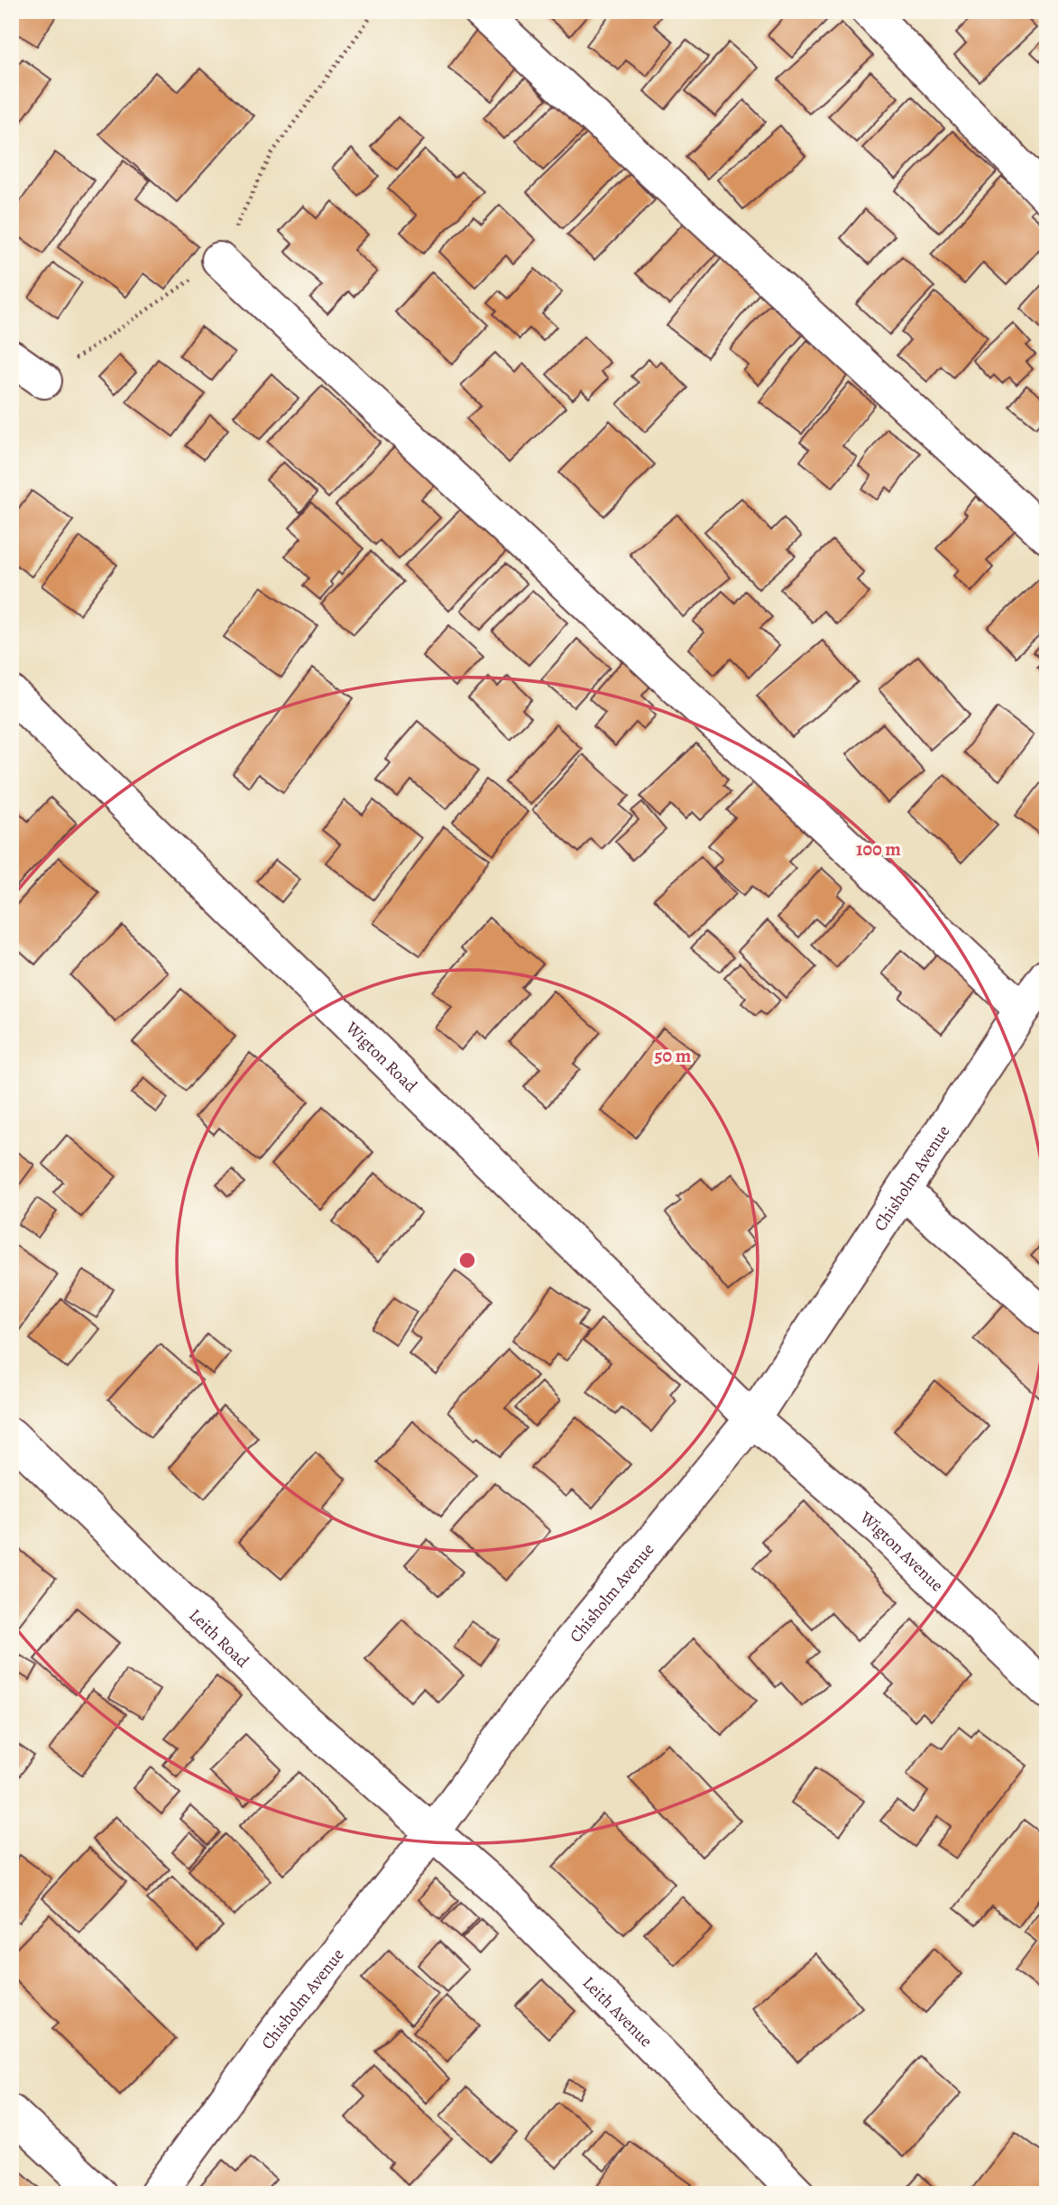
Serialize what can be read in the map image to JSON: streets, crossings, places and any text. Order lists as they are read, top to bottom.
{
  "streets": {
    "street": [
      "Wigton Road",
      "Chisholm Avenue",
      "Wigton Avenue",
      "Leith Road",
      "Leith Avenue"
    ]
  },
  "crossings": [
    ["Wigton Road", "Chisholm Avenue"],
    ["Wigton Road", "Wigton Avenue"],
    ["Chisholm Avenue", "Wigton Avenue"],
    ["Chisholm Avenue", "Leith Road"],
    ["Chisholm Avenue", "Leith Avenue"],
    ["Leith Road", "Leith Avenue"]
  ],
  "rings": ["100 m", "50 m"]
}
